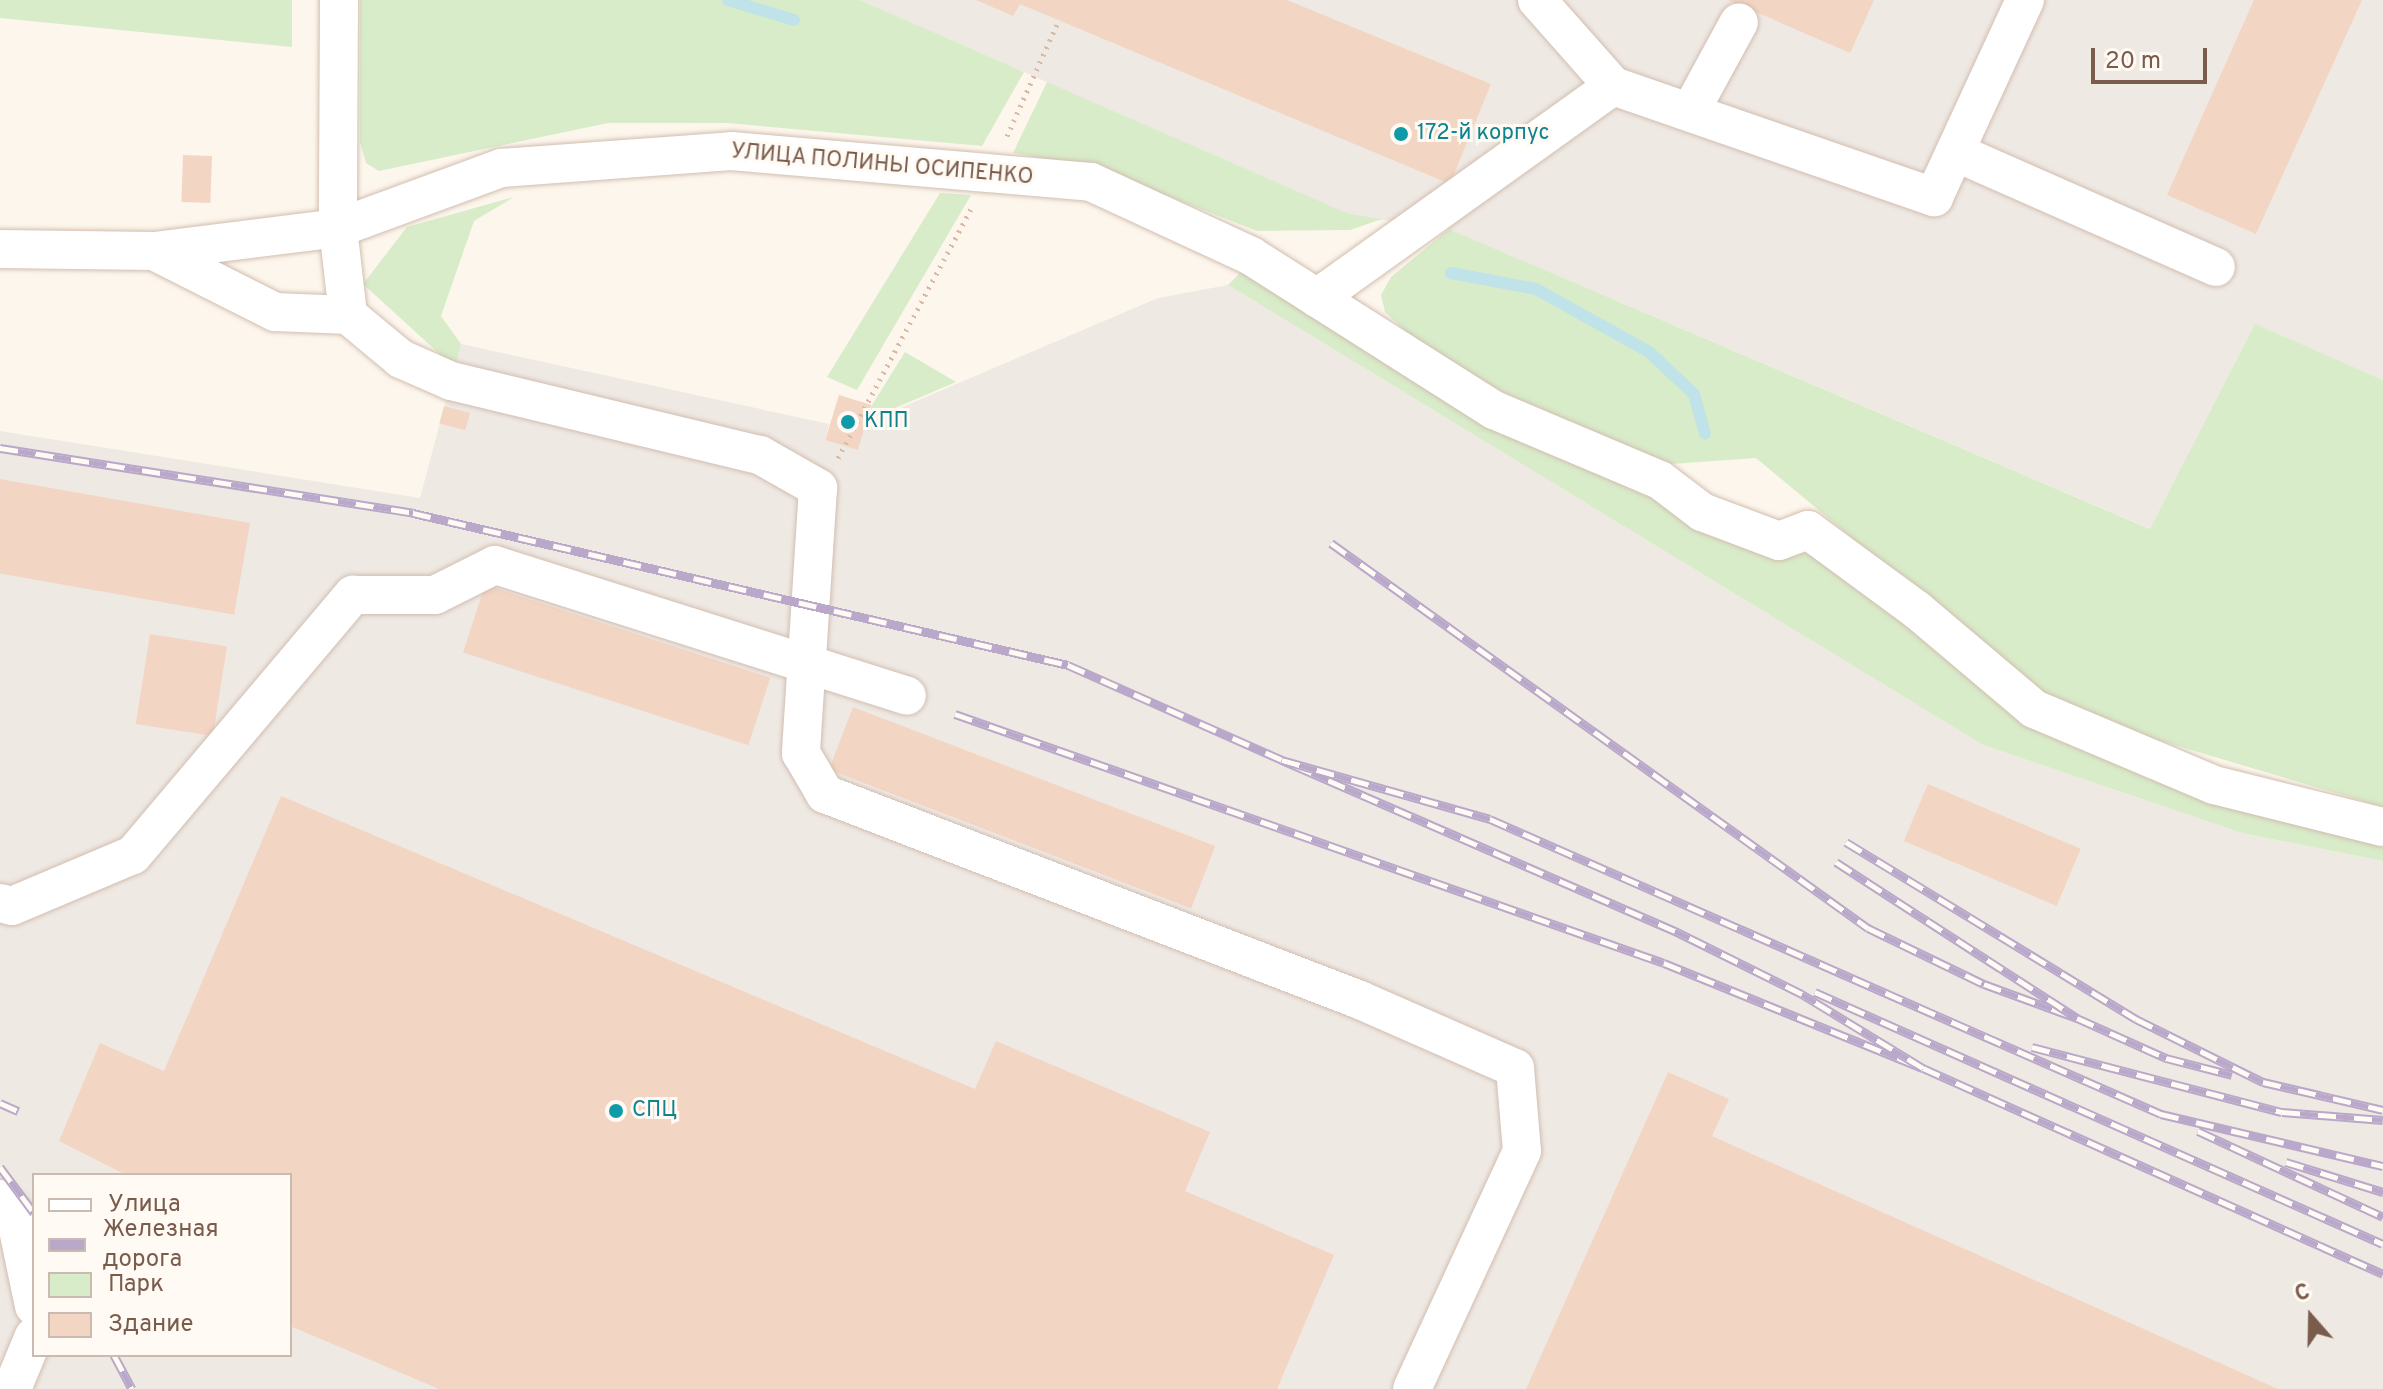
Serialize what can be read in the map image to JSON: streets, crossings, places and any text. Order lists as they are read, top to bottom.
{
  "streets": {
    "street": ["УЛИЦА ПОЛИНЫ ОСИПЕНКО"]
  },
  "places": ["172-й корпус", "КПП", "СПЦ"],
  "legend": [
    "Улица",
    "Железная дорога",
    "Парк",
    "Здание"
  ],
  "scale_bar": "20 m",
  "north": "top"
}
